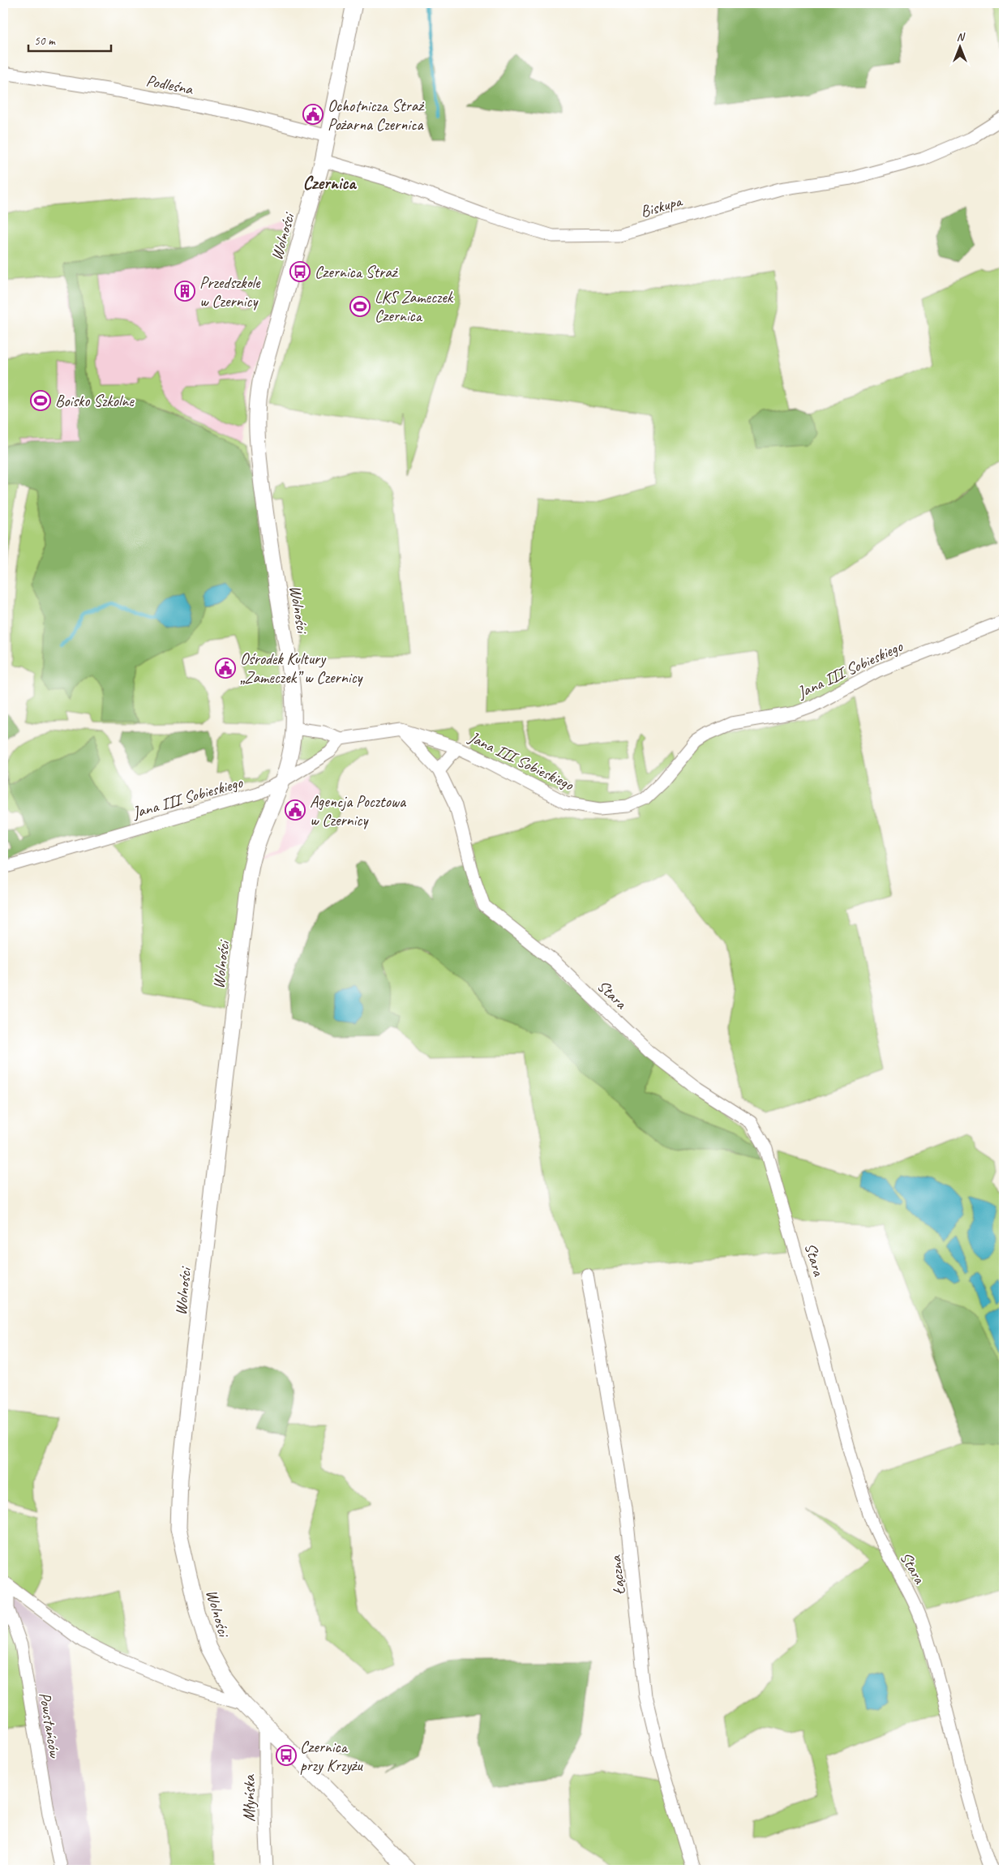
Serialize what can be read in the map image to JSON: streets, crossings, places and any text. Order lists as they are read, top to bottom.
{
  "streets": {
    "street": [
      "Podleśna",
      "Biskupa",
      "Wolności",
      "Jana III Sobieskiego",
      "Stara",
      "Łączna",
      "Powstańców",
      "Młyńska"
    ]
  },
  "crossings": [
    ["Podleśna", "Wolności"],
    ["Biskupa", "Wolności"],
    ["Wolności", "Jana III Sobieskiego"],
    ["Wolności", "Powstańców"],
    ["Wolności", "Młyńska"],
    ["Jana III Sobieskiego", "Stara"]
  ],
  "districts": ["Czernica"],
  "places": {
    "public building": ["Ochotnicza Straż Pożarna Czernica", "Ośrodek Kultury „Zameczek” w Czernicy", "Agencja Pocztowa w Czernicy"],
    "bus stop": ["Czernica Straż", "Czernica przy Krzyżu"],
    "building": ["Przedszkole w Czernicy"],
    "sports": ["LKS Zameczek Czernica", "Boisko Szkolne"]
  },
  "scale_bar": "50 m",
  "north": "top"
}
